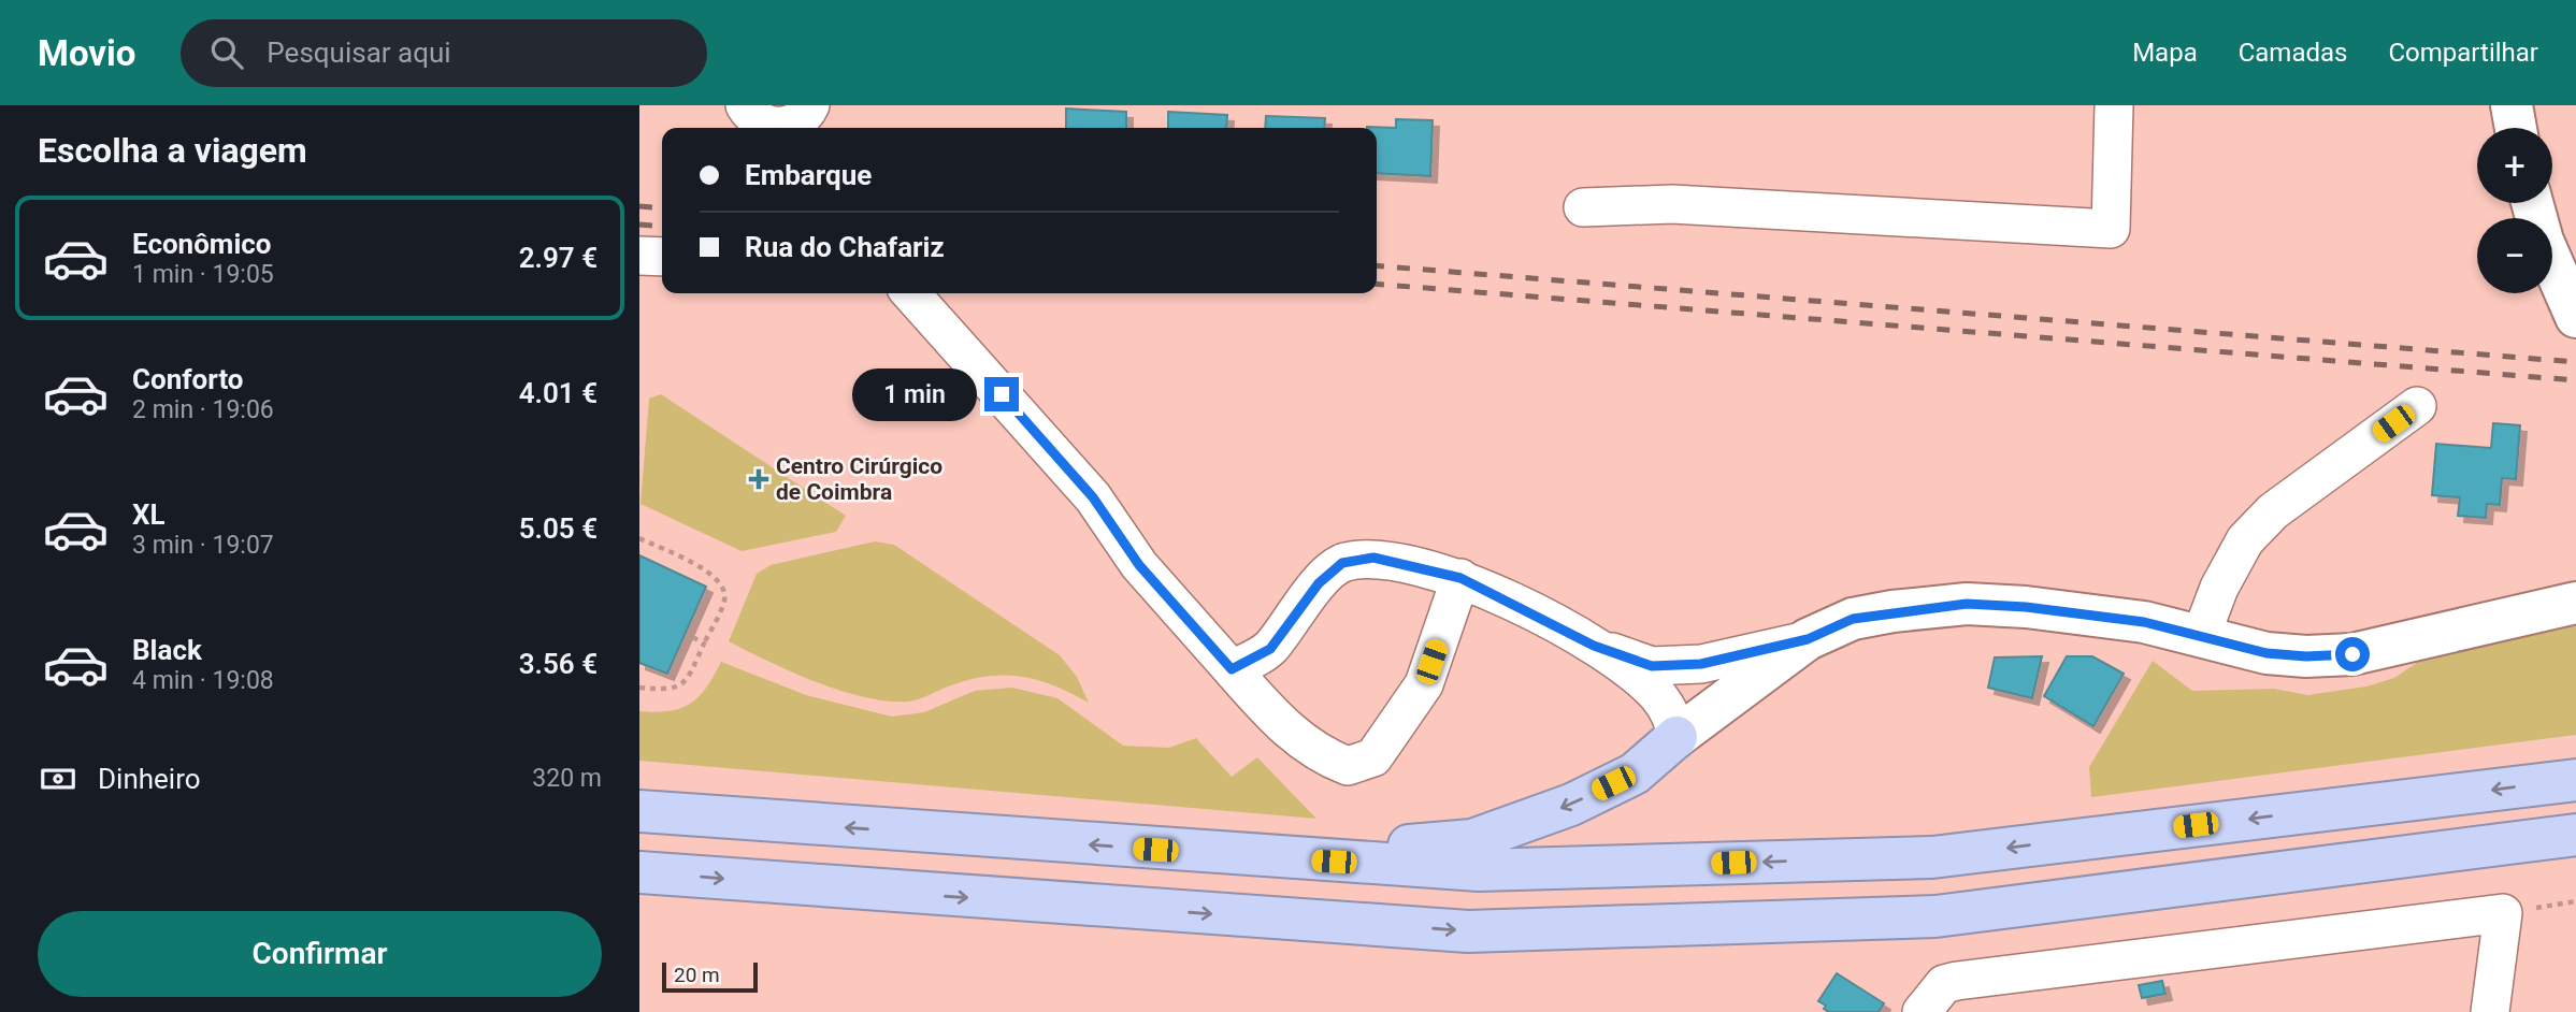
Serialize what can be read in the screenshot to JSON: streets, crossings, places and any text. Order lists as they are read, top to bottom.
{
  "places": {
    "health": ["Centro Cirúrgico de Coimbra"]
  },
  "scale_bar": "20 m",
  "page": {
    "header": "Movio",
    "search": "Pesquisar aqui",
    "nav": ["Mapa", "Camadas", "Compartilhar"],
    "heading": "Escolha a viagem",
    "map_buttons": ["+", "−"],
    "banner": ["Embarque", "Rua do Chafariz"],
    "list": [
      {
        "name": "Econômico",
        "note": "1 min · 19:05",
        "value": "2.97 €"
      },
      {
        "name": "Conforto",
        "note": "2 min · 19:06",
        "value": "4.01 €"
      },
      {
        "name": "XL",
        "note": "3 min · 19:07",
        "value": "5.05 €"
      },
      {
        "name": "Black",
        "note": "4 min · 19:08",
        "value": "3.56 €"
      }
    ],
    "bubble": "1 min",
    "pay": ["Dinheiro", "320 m"],
    "buttons": "Confirmar",
    "scale": "20 m"
  }
}
